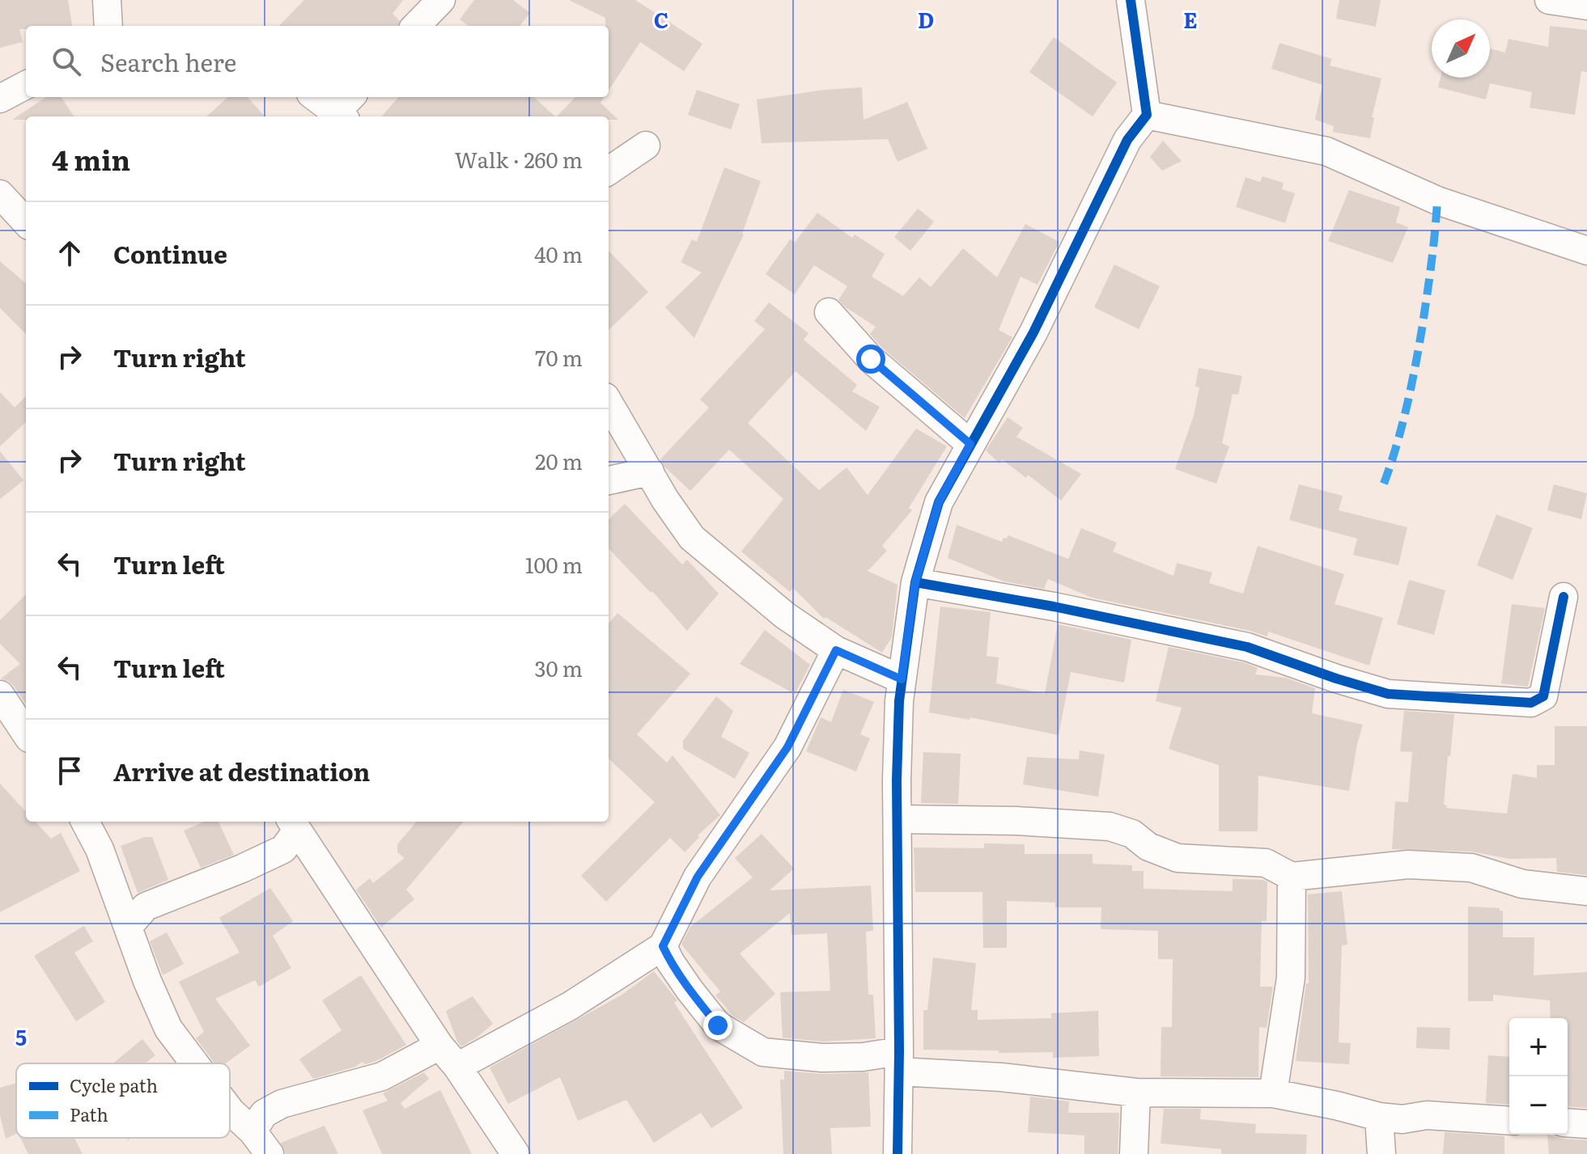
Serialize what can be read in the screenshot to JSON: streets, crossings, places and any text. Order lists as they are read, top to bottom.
{
  "legend": ["Cycle path", "Path"],
  "north": "top right",
  "page": {
    "search": "Search here",
    "heading": ["4 min", "Walk · 260 m"],
    "list": [
      ["Continue", "40 m"],
      ["Turn right", "70 m"],
      ["Turn right", "20 m"],
      ["Turn left", "100 m"],
      ["Turn left", "30 m"],
      "Arrive at destination"
    ],
    "map_buttons": ["+", "−"]
  },
  "grid": {
    "columns": ["C", "D", "E"],
    "rows": ["5"]
  }
}
